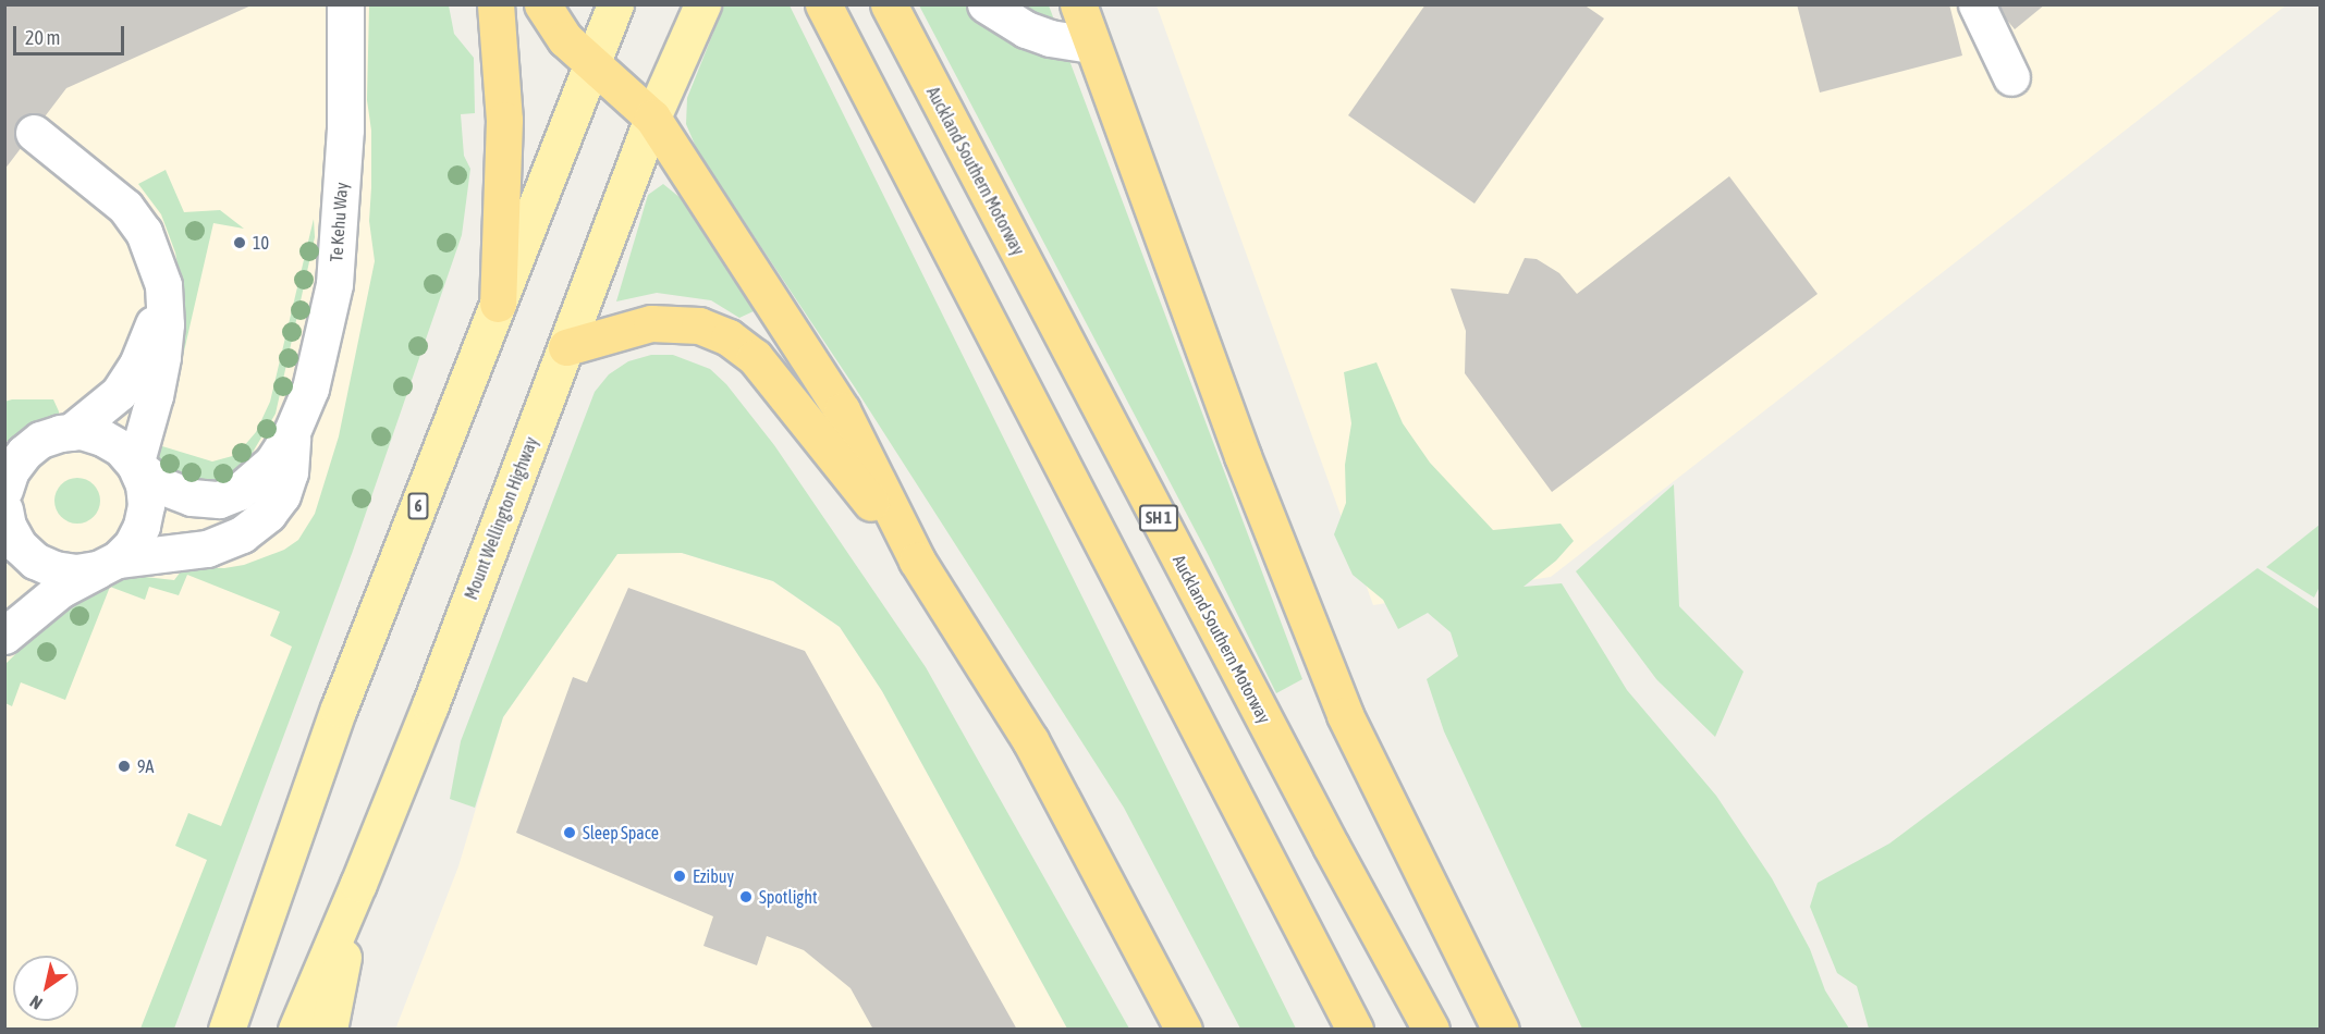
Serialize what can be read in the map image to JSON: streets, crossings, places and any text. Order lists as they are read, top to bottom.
{
  "streets": {
    "highway": ["Auckland Southern Motorway", "SH 1"],
    "main road": ["6", "Mount Wellington Highway"],
    "lane": ["Te Kehu Way"]
  },
  "places": [
    "10",
    "9A",
    "Sleep Space",
    "Ezibuy",
    "Spotlight"
  ],
  "scale_bar": "20 m",
  "north": "bottom left"
}
